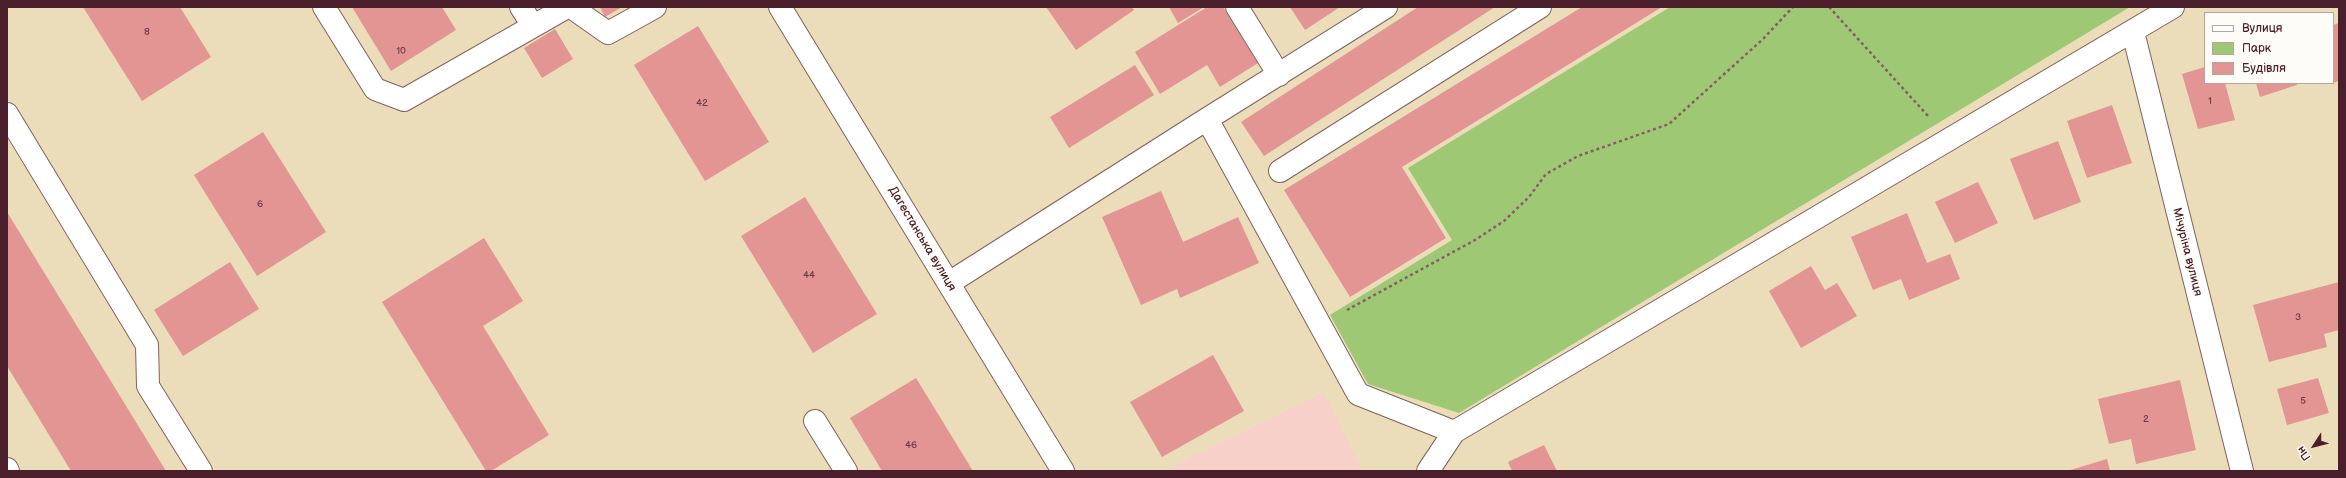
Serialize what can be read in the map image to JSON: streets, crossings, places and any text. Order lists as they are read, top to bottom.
{
  "streets": {
    "street": ["Дагестанська вулиця", "Мічуріна вулиця"]
  },
  "house_numbers": [
    "8",
    "10",
    "1",
    "42",
    "6",
    "44",
    "3",
    "5",
    "2",
    "46"
  ],
  "legend": ["Вулиця", "Парк", "Будівля"],
  "north": "bottom left"
}
